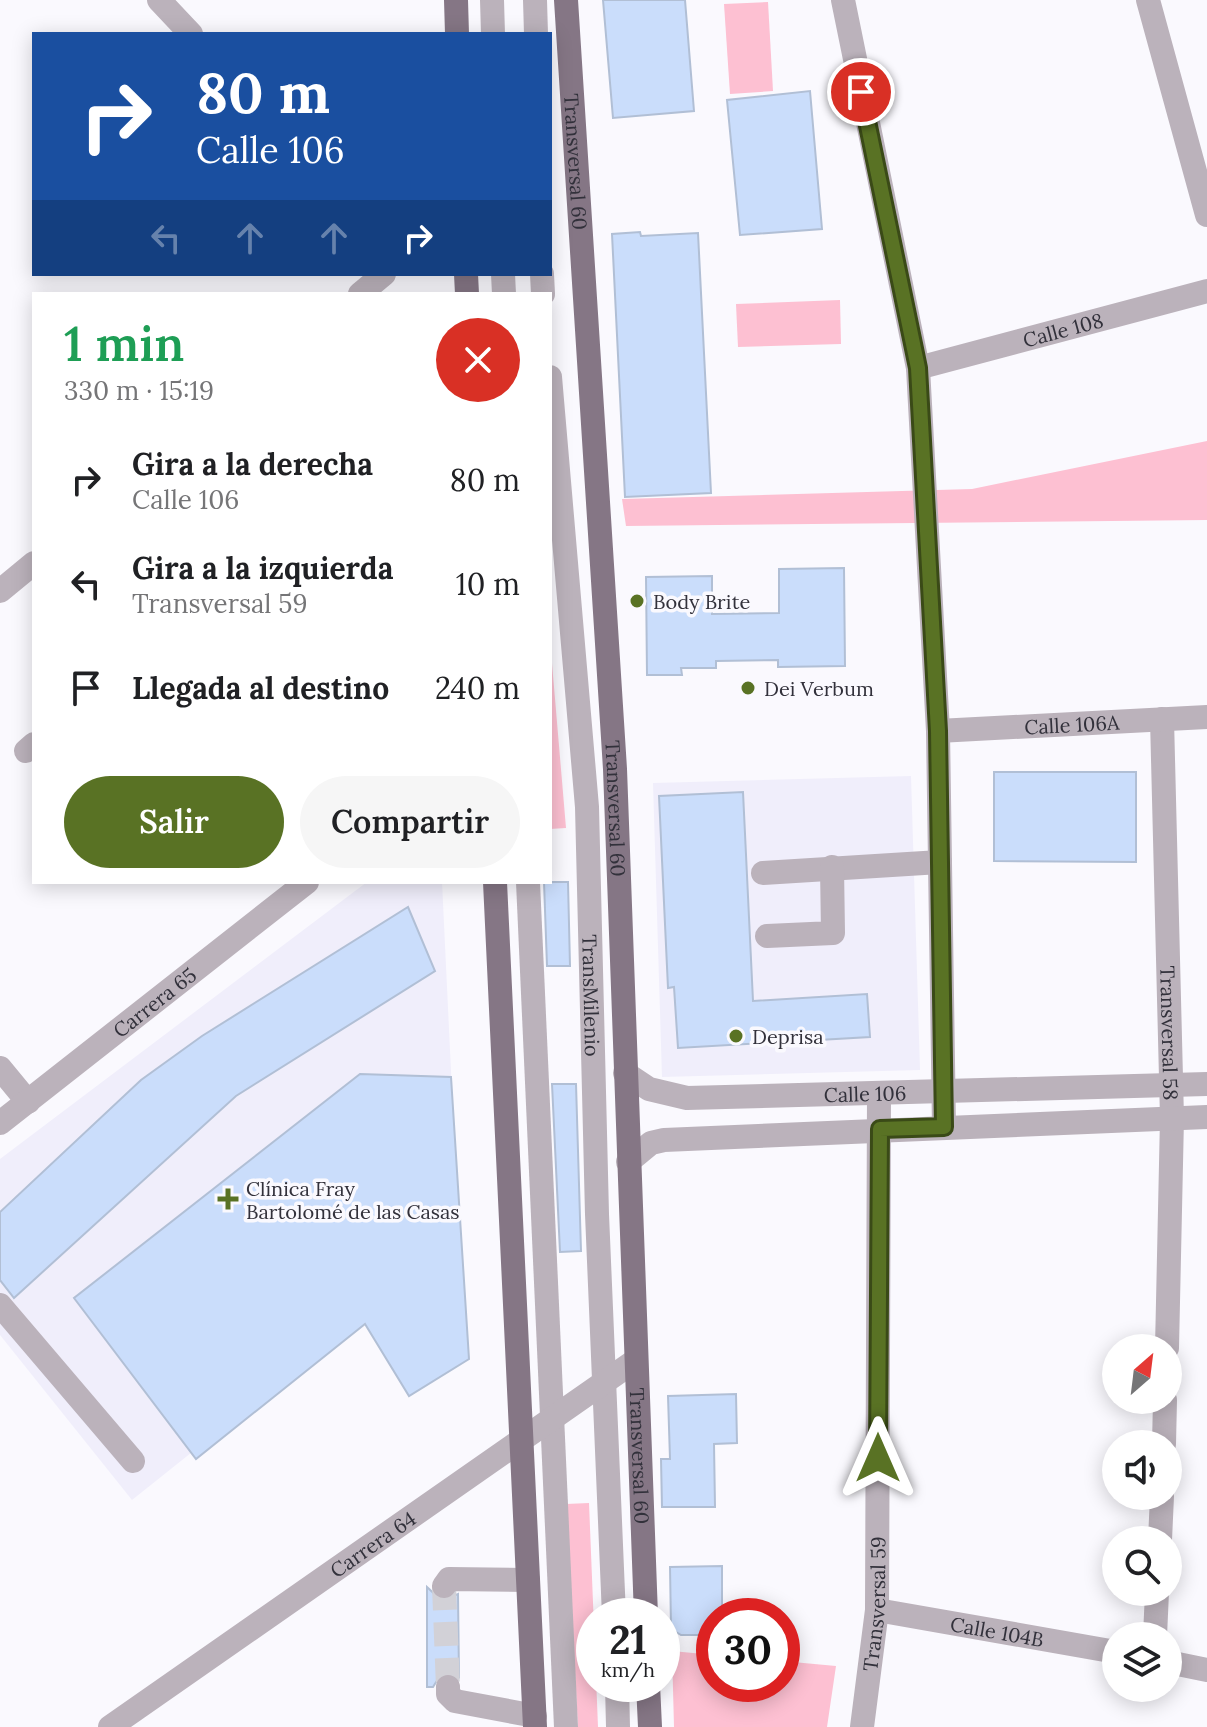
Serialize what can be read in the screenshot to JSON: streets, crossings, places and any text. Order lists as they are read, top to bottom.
{
  "streets": {
    "main road": ["Transversal 60"],
    "street": [
      "Calle 108",
      "Calle 106A",
      "TransMilenio",
      "Carrera 65",
      "Transversal 58",
      "Calle 106",
      "Carrera 64",
      "Transversal 59",
      "Calle 104B"
    ]
  },
  "crossings": [
    ["Transversal 60", "Calle 106"],
    ["Transversal 60", "Carrera 64"],
    ["Calle 106A", "Transversal 58"],
    ["TransMilenio", "Carrera 64"],
    ["Transversal 58", "Calle 106"],
    ["Calle 106", "Transversal 59"],
    ["Transversal 59", "Calle 104B"]
  ],
  "places": {
    "other": ["Body Brite", "Dei Verbum", "Deprisa"],
    "health": ["Clínica Fray Bartolomé de las Casas"]
  },
  "north": "top right",
  "page": {
    "turn": ["80 m", "Calle 106"],
    "heading": ["1 min", "330 m · 15:19"],
    "list": [
      {
        "name": "Gira a la derecha",
        "note": "Calle 106",
        "value": "80 m"
      },
      {
        "name": "Gira a la izquierda",
        "note": "Transversal 59",
        "value": "10 m"
      },
      {
        "name": "Llegada al destino",
        "value": "240 m"
      }
    ],
    "buttons": ["Salir", "Compartir"],
    "speed": "21 km/h",
    "limit": "30"
  }
}
